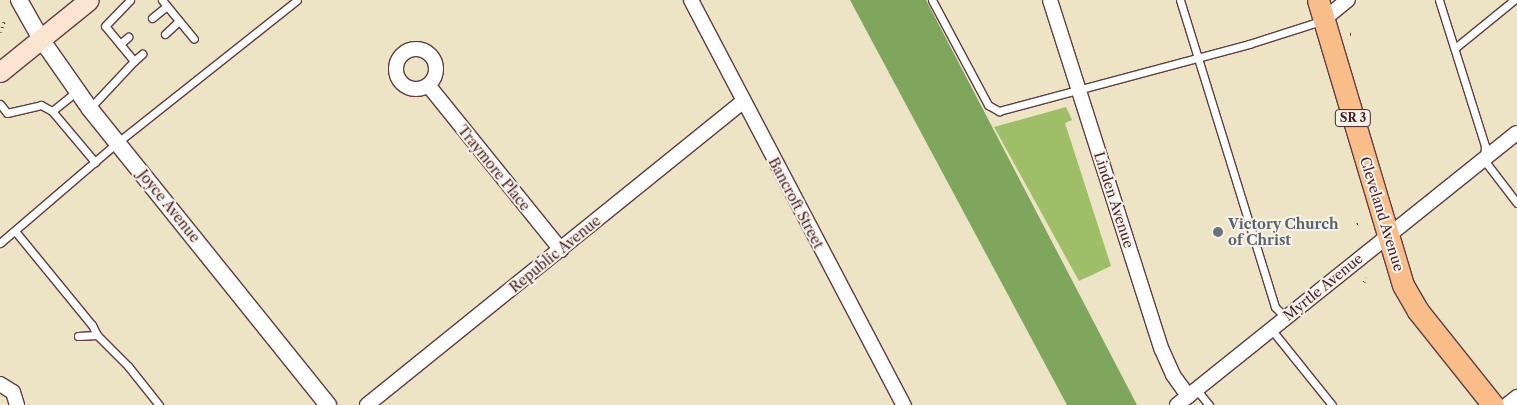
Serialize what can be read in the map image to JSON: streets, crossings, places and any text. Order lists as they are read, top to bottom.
{
  "streets": {
    "main road": ["SR 3", "Cleveland Avenue"],
    "street": [
      "Traymore Place",
      "Linden Avenue",
      "Bancroft Street",
      "Joyce Avenue",
      "Republic Avenue",
      "Myrtle Avenue"
    ]
  },
  "crossings": [
    ["Traymore Place", "Republic Avenue"],
    ["Linden Avenue", "Myrtle Avenue"],
    ["Bancroft Street", "Republic Avenue"],
    ["Cleveland Avenue", "Myrtle Avenue"]
  ],
  "places": ["Victory Church of Christ"]
}
